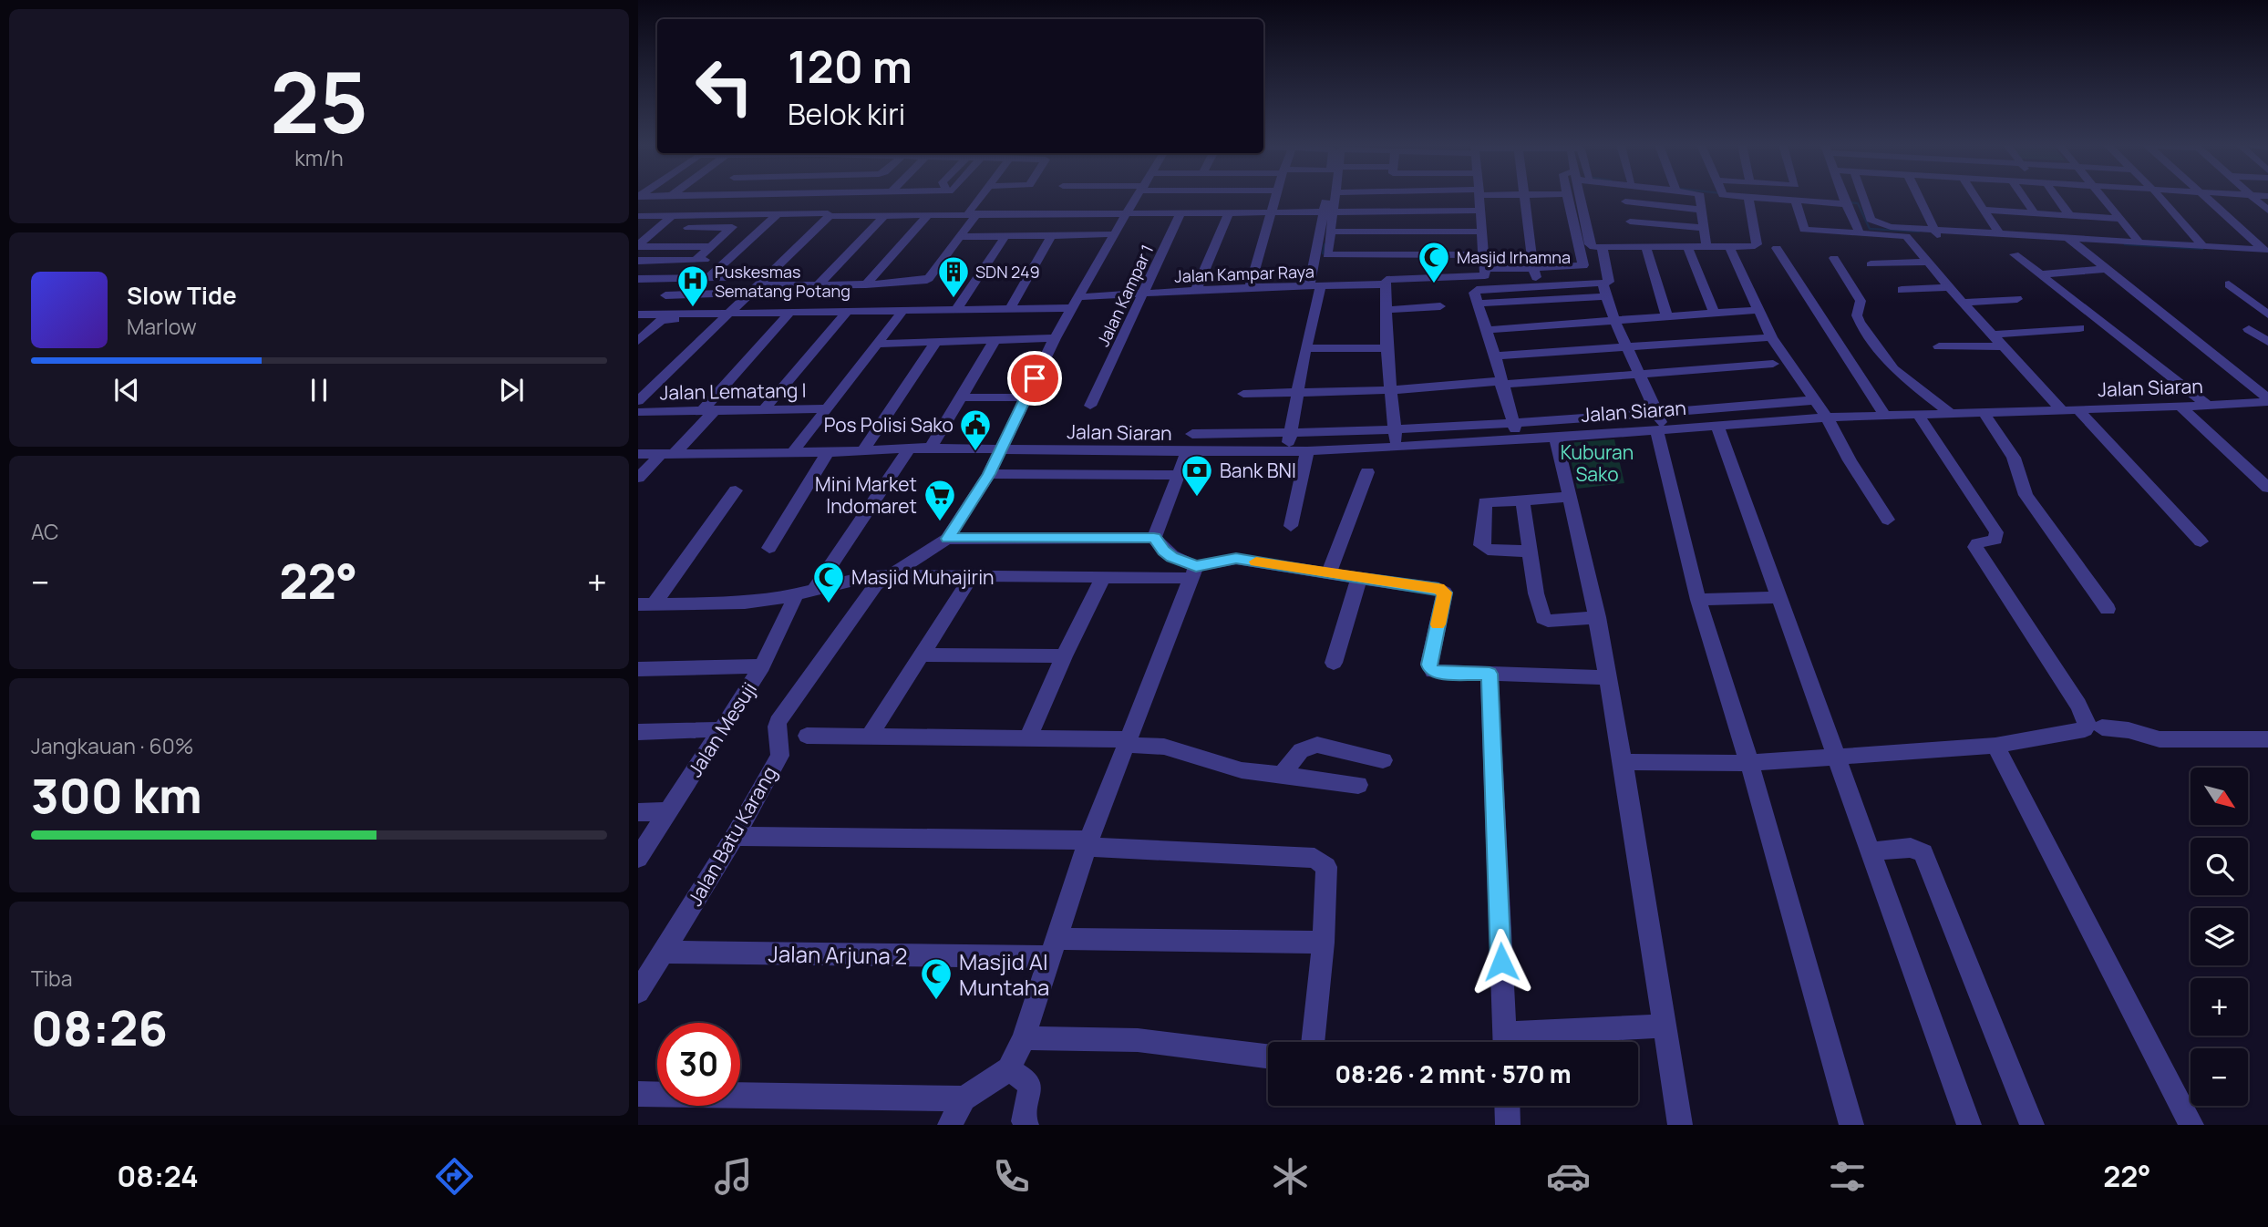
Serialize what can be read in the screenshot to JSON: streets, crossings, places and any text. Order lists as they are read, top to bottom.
{
  "streets": {
    "street": [
      "Jalan Kampar Raya",
      "Jalan Kampar 1",
      "Jalan Siaran",
      "Jalan Lematang I",
      "Jalan Mesuji",
      "Jalan Batu Karang",
      "Jalan Arjuna 2"
    ]
  },
  "crossings": [
    ["Jalan Kampar Raya", "Jalan Kampar 1"],
    ["Jalan Kampar Raya", "Jalan Batu Karang"],
    ["Jalan Siaran", "Jalan Batu Karang"],
    ["Jalan Batu Karang", "Jalan Arjuna 2"]
  ],
  "parks": ["Kuburan Sako"],
  "places": {
    "mosque": ["Masjid Irhamna", "Masjid Muhajirin", "Masjid Al Muntaha"],
    "building": ["SDN 249"],
    "hospital": ["Puskesmas Sematang Potang"],
    "public building": ["Pos Polisi Sako"],
    "bank": ["Bank BNI"],
    "supermarket": ["Mini Market Indomaret"]
  },
  "north": "bottom right",
  "page": {
    "tile": [
      ["25", "km/h"],
      "AC",
      ["Jangkauan · 60%", "300 km"],
      ["Tiba", "08:26"]
    ],
    "turn": ["120 m", "Belok kiri"],
    "song": ["Slow Tide", "Marlow"],
    "heat": ["−", "22°", "+"],
    "map_buttons": ["+", "−"],
    "limit": "30",
    "trip": "08:26 · 2 mnt · 570 m",
    "tabs": ["08:24", "22°"]
  }
}
